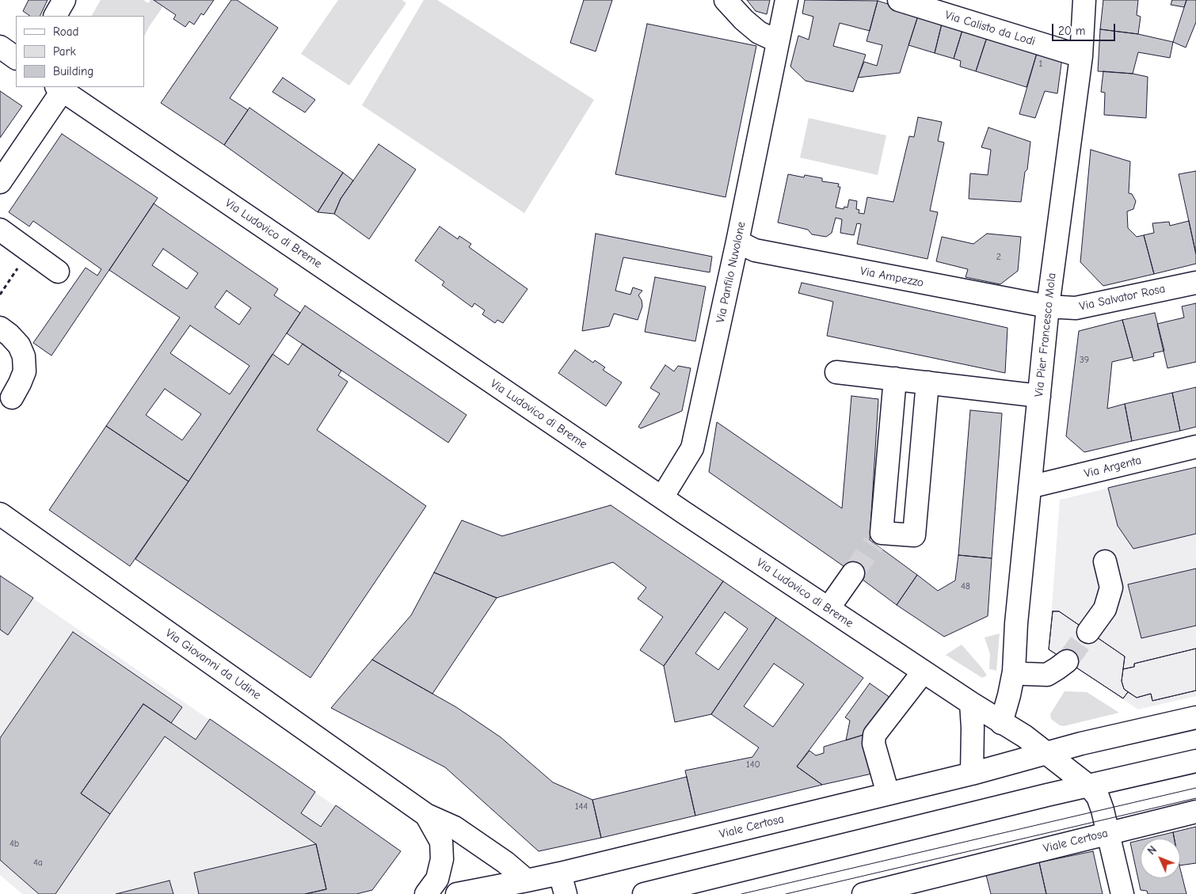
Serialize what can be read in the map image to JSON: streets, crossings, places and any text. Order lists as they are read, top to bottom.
{
  "streets": {
    "street": [
      "Via Calisto da Lodi",
      "Via Ludovico di Breme",
      "Via Panfilo Nuvolone",
      "Via Ampezzo",
      "Via Salvator Rosa",
      "Via Pier Francesco Mola",
      "Via Argenta",
      "Via Giovanni da Udine",
      "Viale Certosa"
    ]
  },
  "crossings": [
    ["Via Calisto da Lodi", "Via Pier Francesco Mola"],
    ["Via Ludovico di Breme", "Via Panfilo Nuvolone"],
    ["Via Ludovico di Breme", "Via Pier Francesco Mola"],
    ["Via Ludovico di Breme", "Viale Certosa"],
    ["Via Panfilo Nuvolone", "Via Ampezzo"],
    ["Via Ampezzo", "Via Salvator Rosa"],
    ["Via Ampezzo", "Via Pier Francesco Mola"],
    ["Via Salvator Rosa", "Via Pier Francesco Mola"],
    ["Via Pier Francesco Mola", "Via Argenta"],
    ["Via Giovanni da Udine", "Viale Certosa"]
  ],
  "house_numbers": [
    "1",
    "2",
    "39",
    "48",
    "140",
    "144",
    "4b",
    "4a"
  ],
  "legend": ["Road", "Park", "Building"],
  "scale_bar": "20 m",
  "north": "top left"
}
